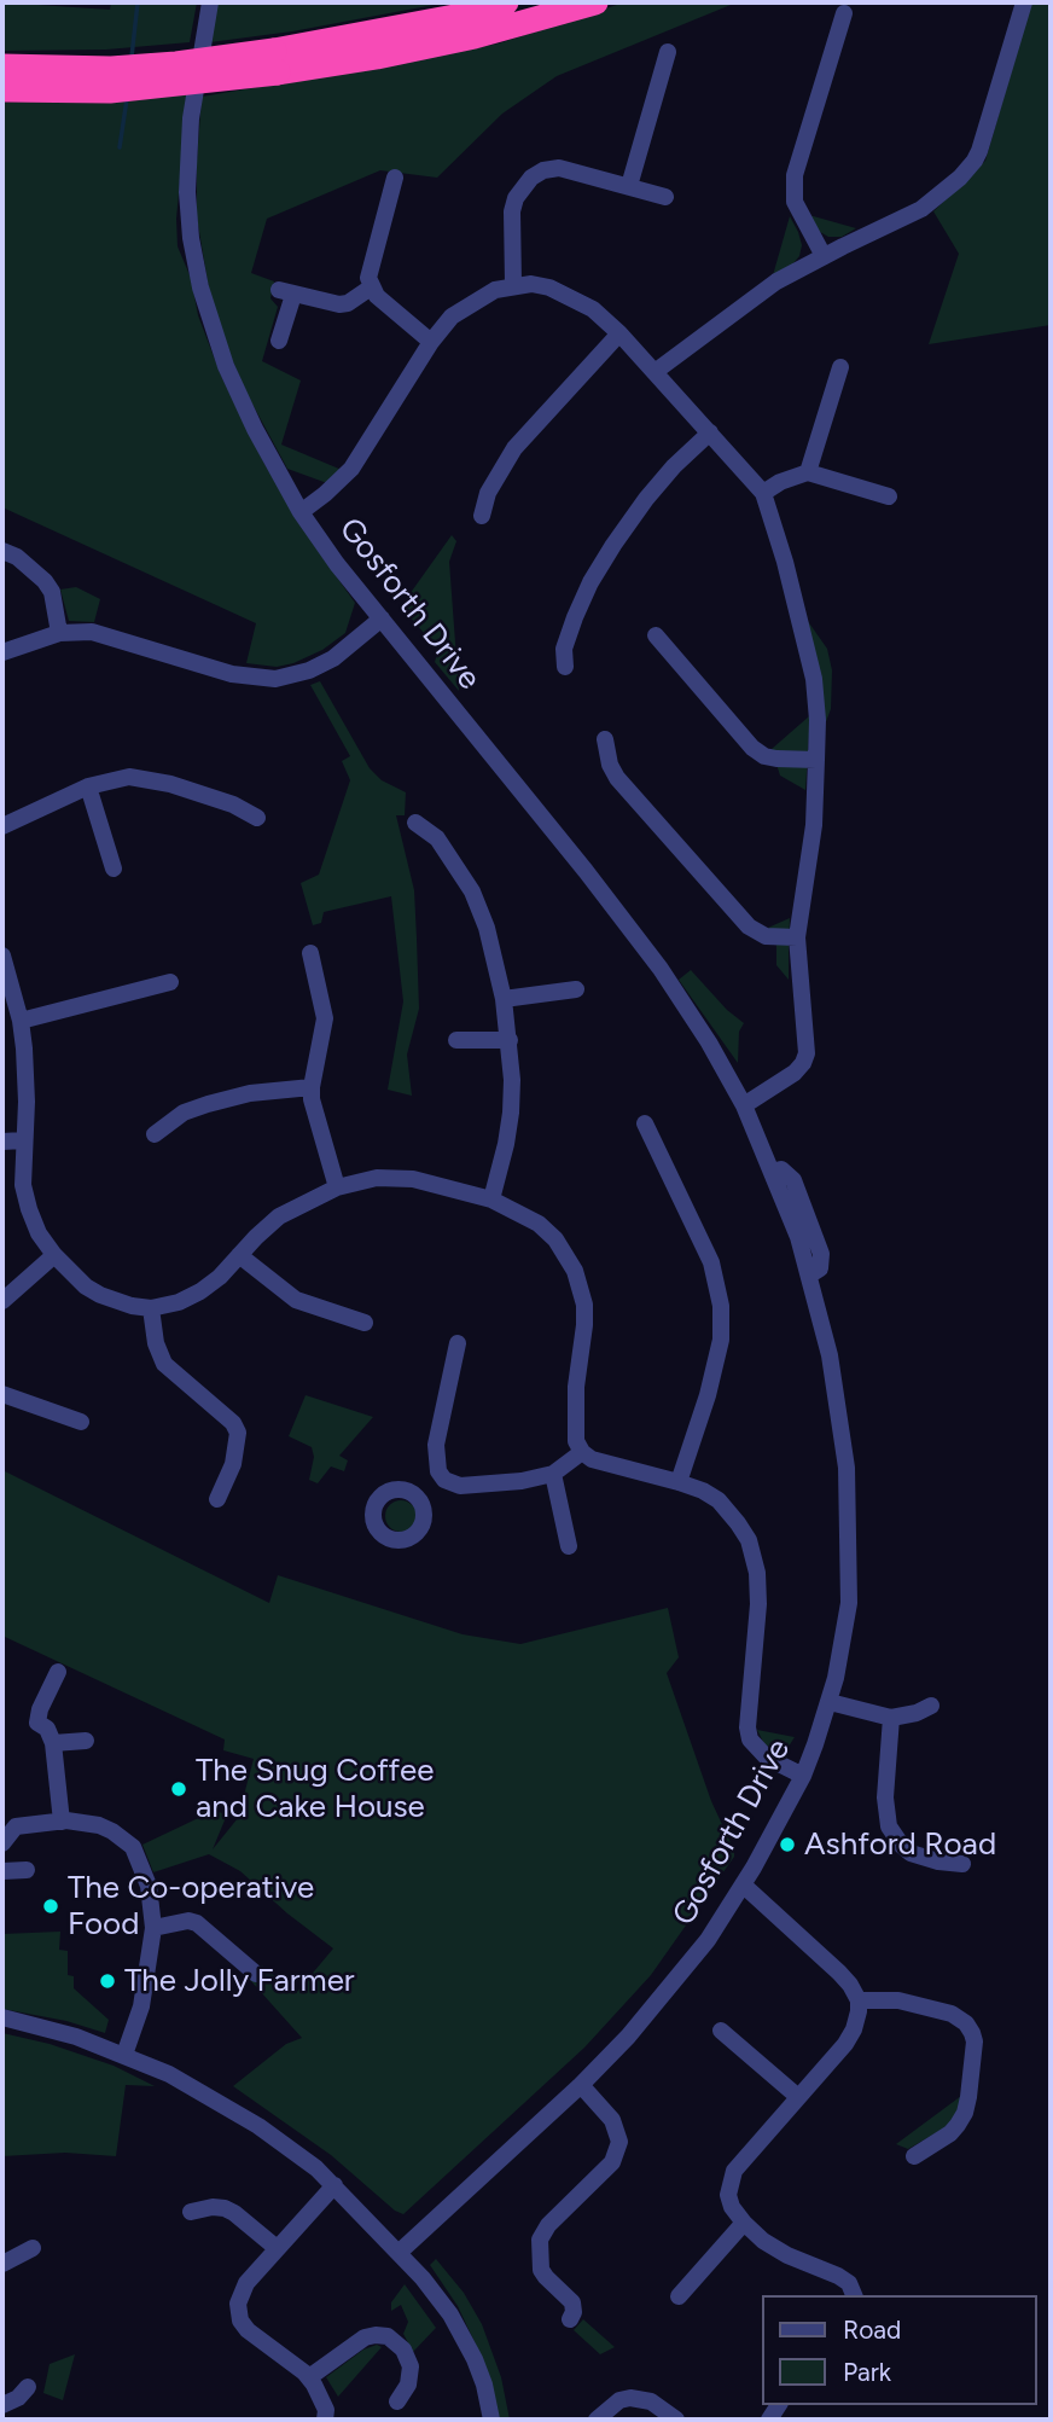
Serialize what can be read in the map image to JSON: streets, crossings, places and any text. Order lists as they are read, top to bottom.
{
  "streets": {
    "street": ["Gosforth Drive"]
  },
  "places": [
    "The Snug Coffee and Cake House",
    "Ashford Road",
    "The Co-operative Food",
    "The Jolly Farmer"
  ],
  "legend": ["Road", "Park"]
}
